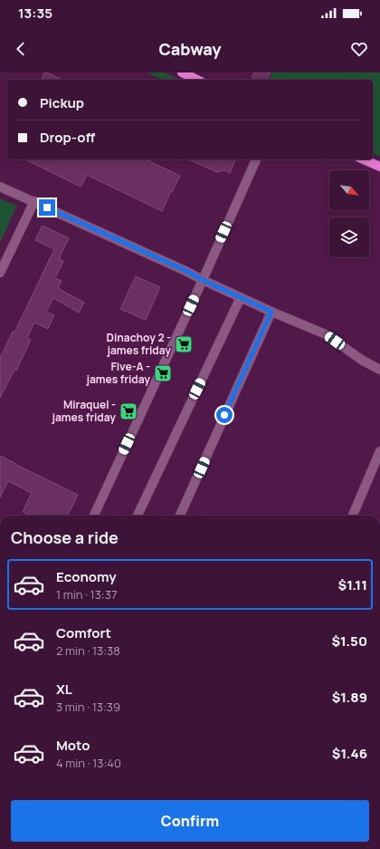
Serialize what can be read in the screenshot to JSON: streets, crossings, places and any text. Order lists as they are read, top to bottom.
{
  "places": {
    "supermarket": ["Dinachoy 2 - james friday", "Five-A - james friday", "Miraquel - james friday"]
  },
  "north": "bottom right",
  "page": {
    "status": "13:35",
    "header": "Cabway",
    "banner": ["Pickup", "Drop-off"],
    "heading": "Choose a ride",
    "list": [
      {
        "name": "Economy",
        "note": "1 min · 13:37",
        "value": "$1.11"
      },
      {
        "name": "Comfort",
        "note": "2 min · 13:38",
        "value": "$1.50"
      },
      {
        "name": "XL",
        "note": "3 min · 13:39",
        "value": "$1.89"
      },
      {
        "name": "Moto",
        "note": "4 min · 13:40",
        "value": "$1.46"
      }
    ],
    "buttons": "Confirm"
  }
}
